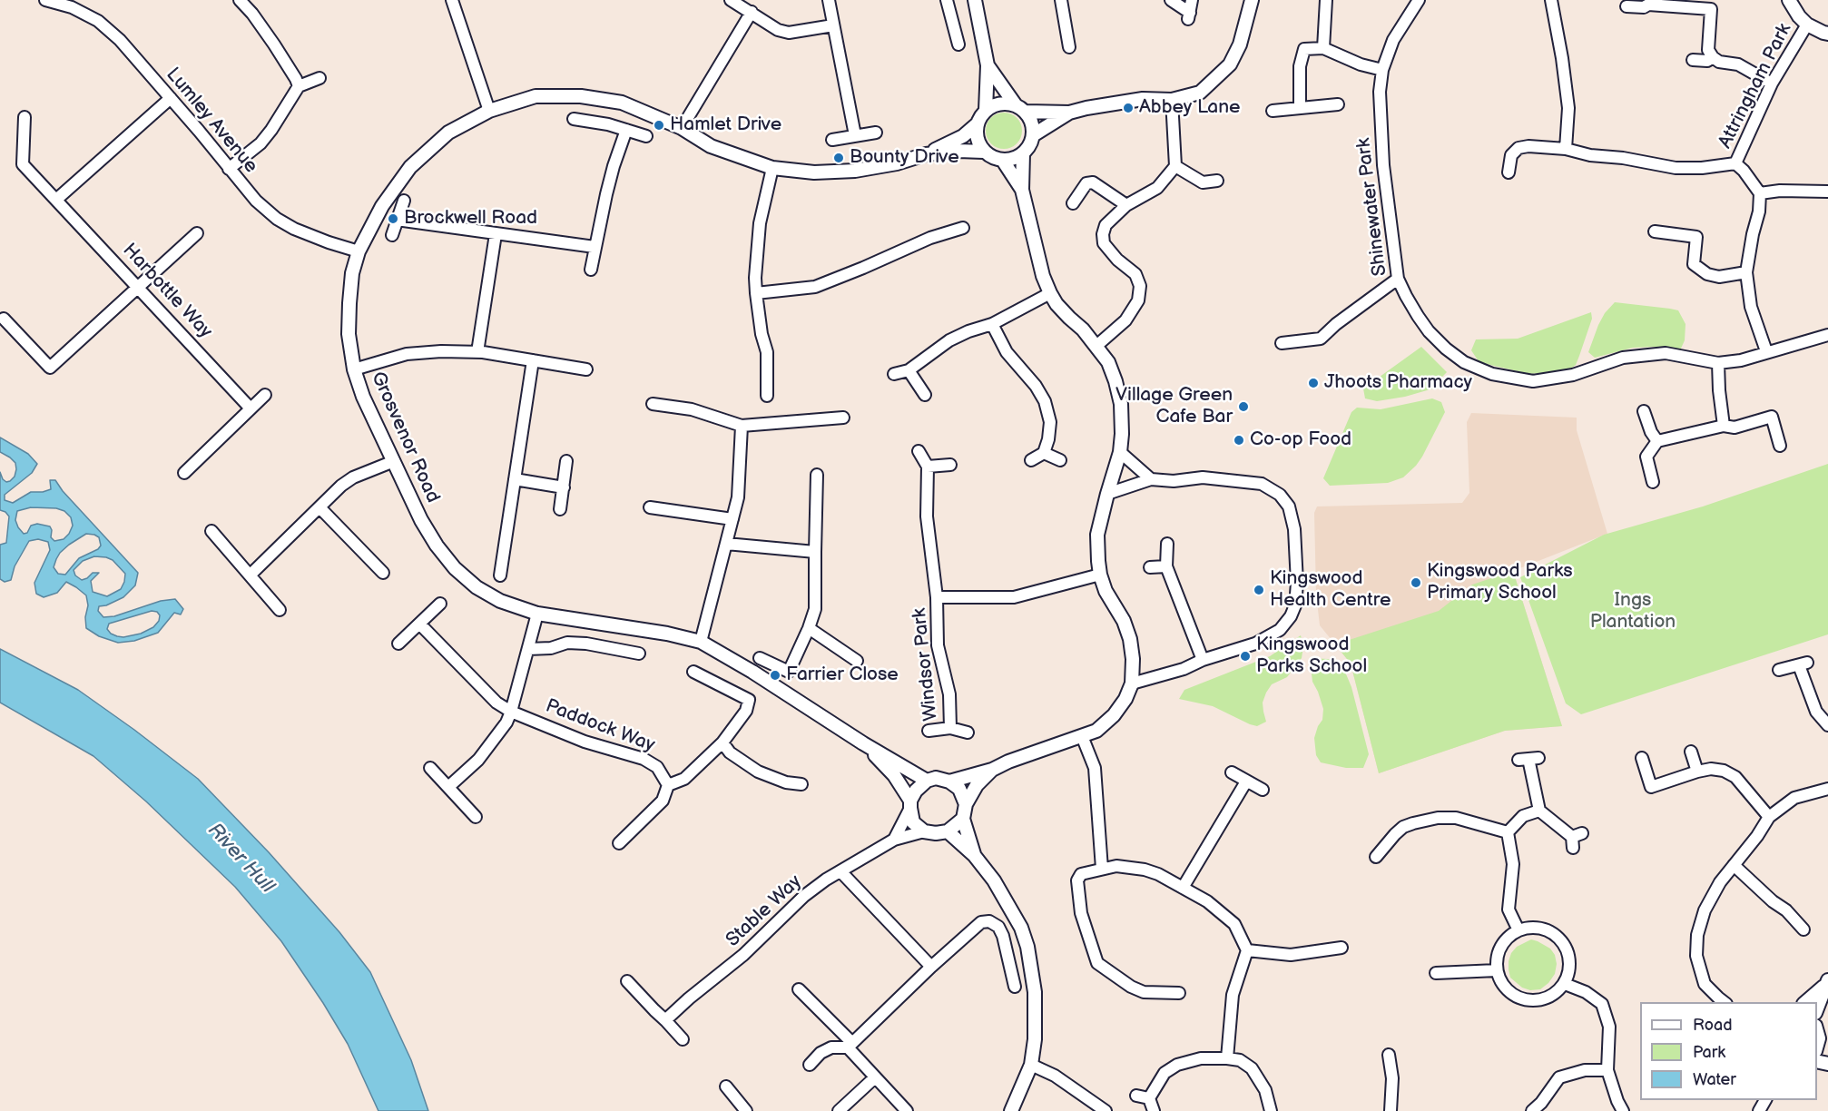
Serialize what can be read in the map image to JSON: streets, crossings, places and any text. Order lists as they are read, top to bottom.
{
  "streets": {
    "street": [
      "Attringham Park",
      "Lumley Avenue",
      "Shinewater Park",
      "Harbottle Way",
      "Grosvenor Road",
      "Windsor Park",
      "Paddock Way",
      "Stable Way"
    ]
  },
  "crossings": [
    ["Lumley Avenue", "Grosvenor Road"],
    ["Grosvenor Road", "Stable Way"]
  ],
  "water": ["River Hull"],
  "parks": ["Ings Plantation"],
  "places": [
    "Abbey Lane",
    "Hamlet Drive",
    "Bounty Drive",
    "Brockwell Road",
    "Jhoots Pharmacy",
    "Village Green Cafe Bar",
    "Co-op Food",
    "Kingswood Parks Primary School",
    "Kingswood Health Centre",
    "Kingswood Parks School",
    "Farrier Close"
  ],
  "legend": ["Road", "Park", "Water"]
}
